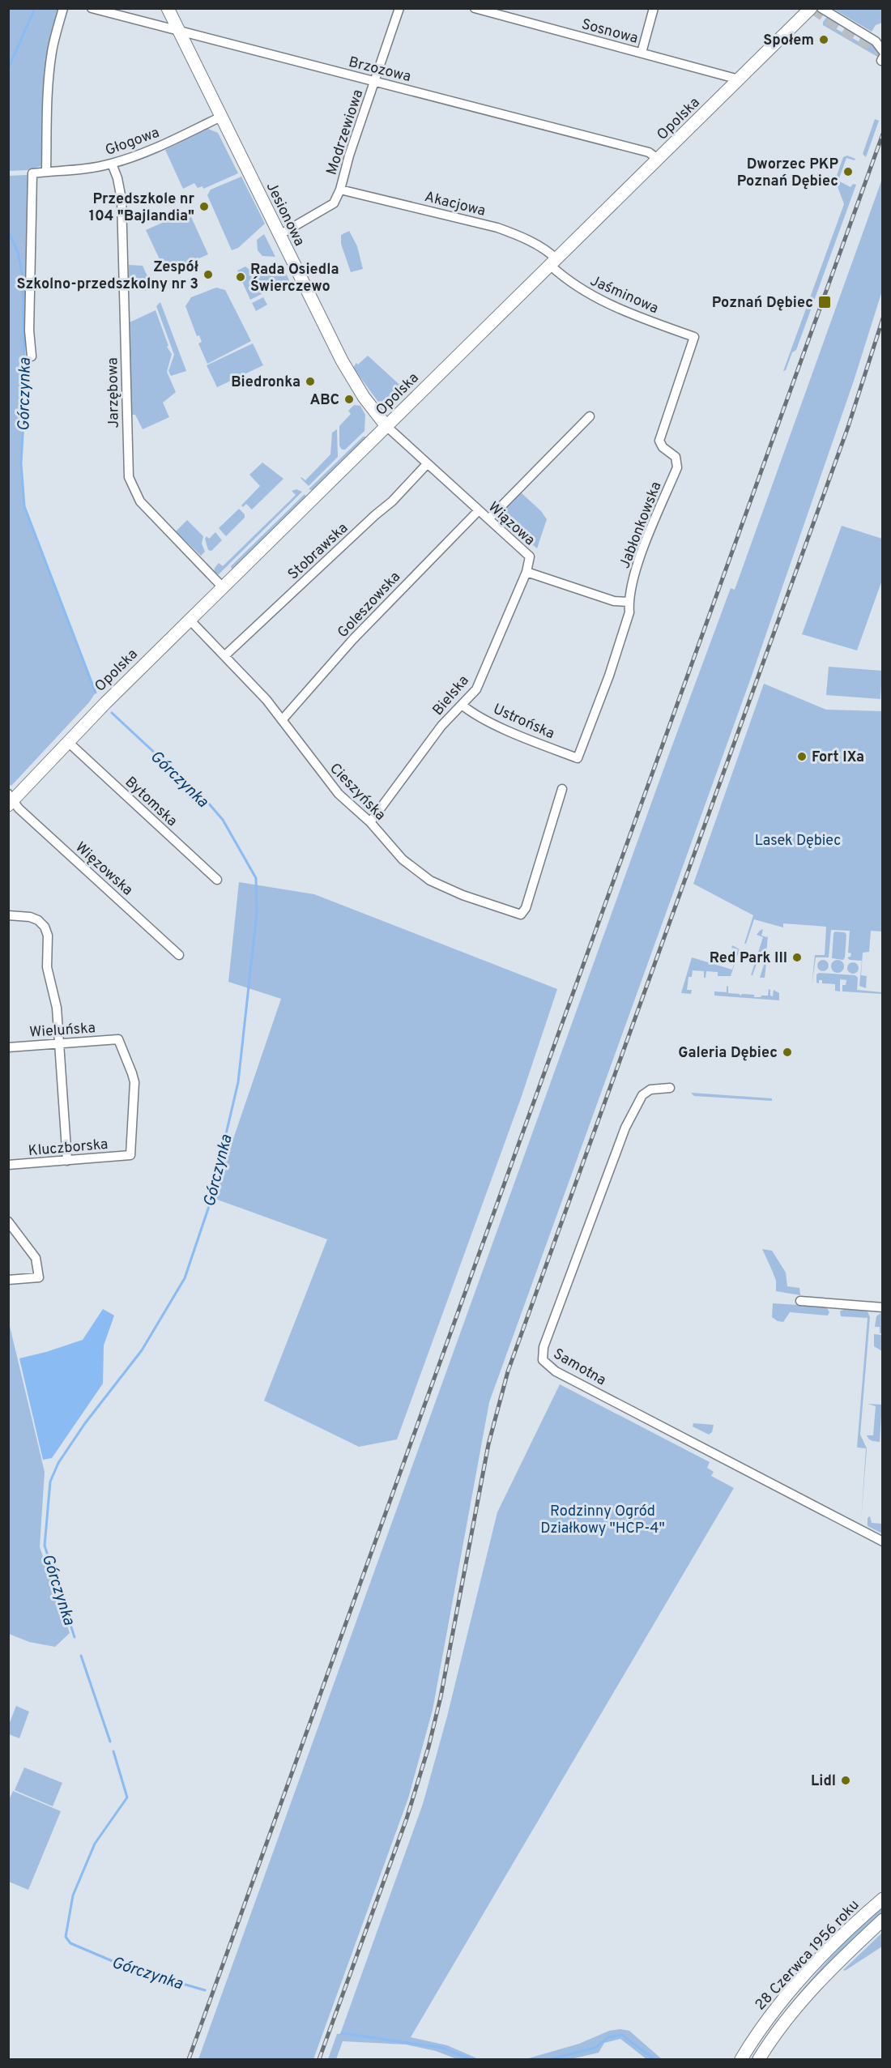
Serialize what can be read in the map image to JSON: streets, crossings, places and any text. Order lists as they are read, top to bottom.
{
  "streets": {
    "street": [
      "Sosnowa",
      "Brzozowa",
      "Opolska",
      "Modrzewiowa",
      "Głogowa",
      "Akacjowa",
      "Jesionowa",
      "Jaśminowa",
      "Jarzębowa",
      "Wiązowa",
      "Jabłonkowska",
      "Stobrawska",
      "Goleszowska",
      "Bielska",
      "Ustrońska",
      "Cieszyńska",
      "Bytomska",
      "Więzowska",
      "Wieluńska",
      "Kluczborska",
      "Samotna",
      "28 Czerwca 1956 roku"
    ]
  },
  "crossings": [
    ["Sosnowa", "Opolska"],
    ["Brzozowa", "Opolska"],
    ["Brzozowa", "Modrzewiowa"],
    ["Brzozowa", "Jesionowa"],
    ["Opolska", "Akacjowa"],
    ["Opolska", "Jesionowa"],
    ["Opolska", "Jaśminowa"],
    ["Opolska", "Jarzębowa"],
    ["Opolska", "Wiązowa"],
    ["Opolska", "Cieszyńska"],
    ["Opolska", "Bytomska"],
    ["Opolska", "Więzowska"],
    ["Modrzewiowa", "Akacjowa"],
    ["Modrzewiowa", "Jesionowa"],
    ["Głogowa", "Jesionowa"],
    ["Głogowa", "Jarzębowa"],
    ["Akacjowa", "Jaśminowa"],
    ["Jesionowa", "Wiązowa"],
    ["Jaśminowa", "Jabłonkowska"],
    ["Wiązowa", "Stobrawska"],
    ["Wiązowa", "Goleszowska"],
    ["Wiązowa", "Bielska"],
    ["Jabłonkowska", "Ustrońska"],
    ["Stobrawska", "Cieszyńska"],
    ["Goleszowska", "Cieszyńska"],
    ["Bielska", "Ustrońska"],
    ["Bielska", "Cieszyńska"],
    ["Wieluńska", "Kluczborska"]
  ],
  "water": ["Górczynka"],
  "parks": ["Lasek Dębiec", "Rodzinny Ogród Działkowy \"HCP-4\""],
  "places": {
    "other": [
      "Społem",
      "Dworzec PKP Poznań Dębiec",
      "Przedszkole nr 104 \"Bajlandia\"",
      "Zespół Szkolno-przedszkolny nr 3",
      "Rada Osiedla Świerczewo",
      "Biedronka",
      "ABC",
      "Fort IXa",
      "Red Park III",
      "Galeria Dębiec",
      "Lidl"
    ],
    "transit": ["Poznań Dębiec"]
  }
}
